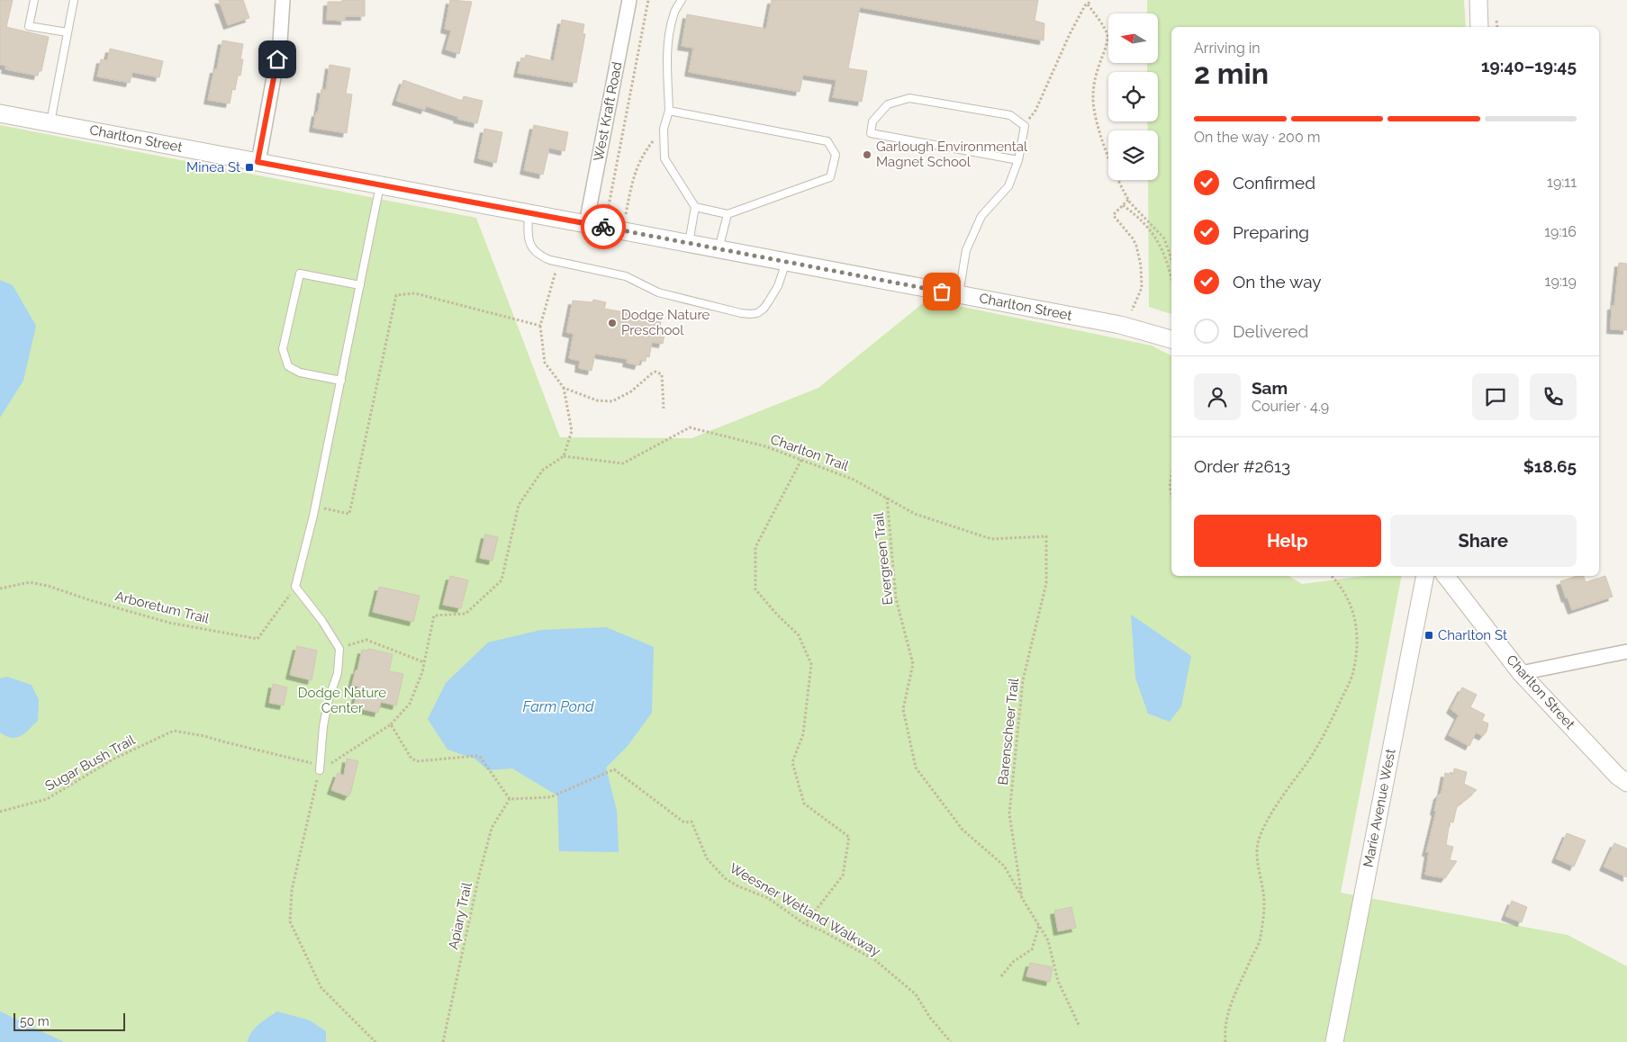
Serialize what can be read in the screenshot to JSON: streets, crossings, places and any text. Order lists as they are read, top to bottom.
{
  "streets": {
    "street": ["West Kraft Road", "Charlton Street", "Marie Avenue West"],
    "path": [
      "Charlton Trail",
      "Evergreen Trail",
      "Arboretum Trail",
      "Barenscheer Trail",
      "Sugar Bush Trail",
      "Weesner Wetland Walkway",
      "Apiary Trail"
    ]
  },
  "crossings": [
    ["West Kraft Road", "Charlton Street"],
    ["Charlton Trail", "Evergreen Trail"],
    ["Charlton Trail", "Barenscheer Trail"],
    ["Evergreen Trail", "Barenscheer Trail"],
    ["Weesner Wetland Walkway", "Apiary Trail"]
  ],
  "water": ["Farm Pond"],
  "parks": ["Dodge Nature Center"],
  "places": {
    "other": ["Garlough Environmental Magnet School", "Dodge Nature Preschool"],
    "transit": ["Minea St", "Charlton St"]
  },
  "scale_bar": "50 m",
  "north": "left",
  "page": {
    "heading": ["2 min", "Arriving in", "19:40–19:45"],
    "panel": [
      "Sam",
      "Courier · 4.9",
      "Order #2613",
      "$18.65"
    ],
    "bar": "On the way · 200 m",
    "list": [
      ["Confirmed", "19:11"],
      ["Preparing", "19:16"],
      ["On the way", "19:19"],
      "Delivered"
    ],
    "buttons": ["Help", "Share"],
    "scale": "50 m"
  }
}
